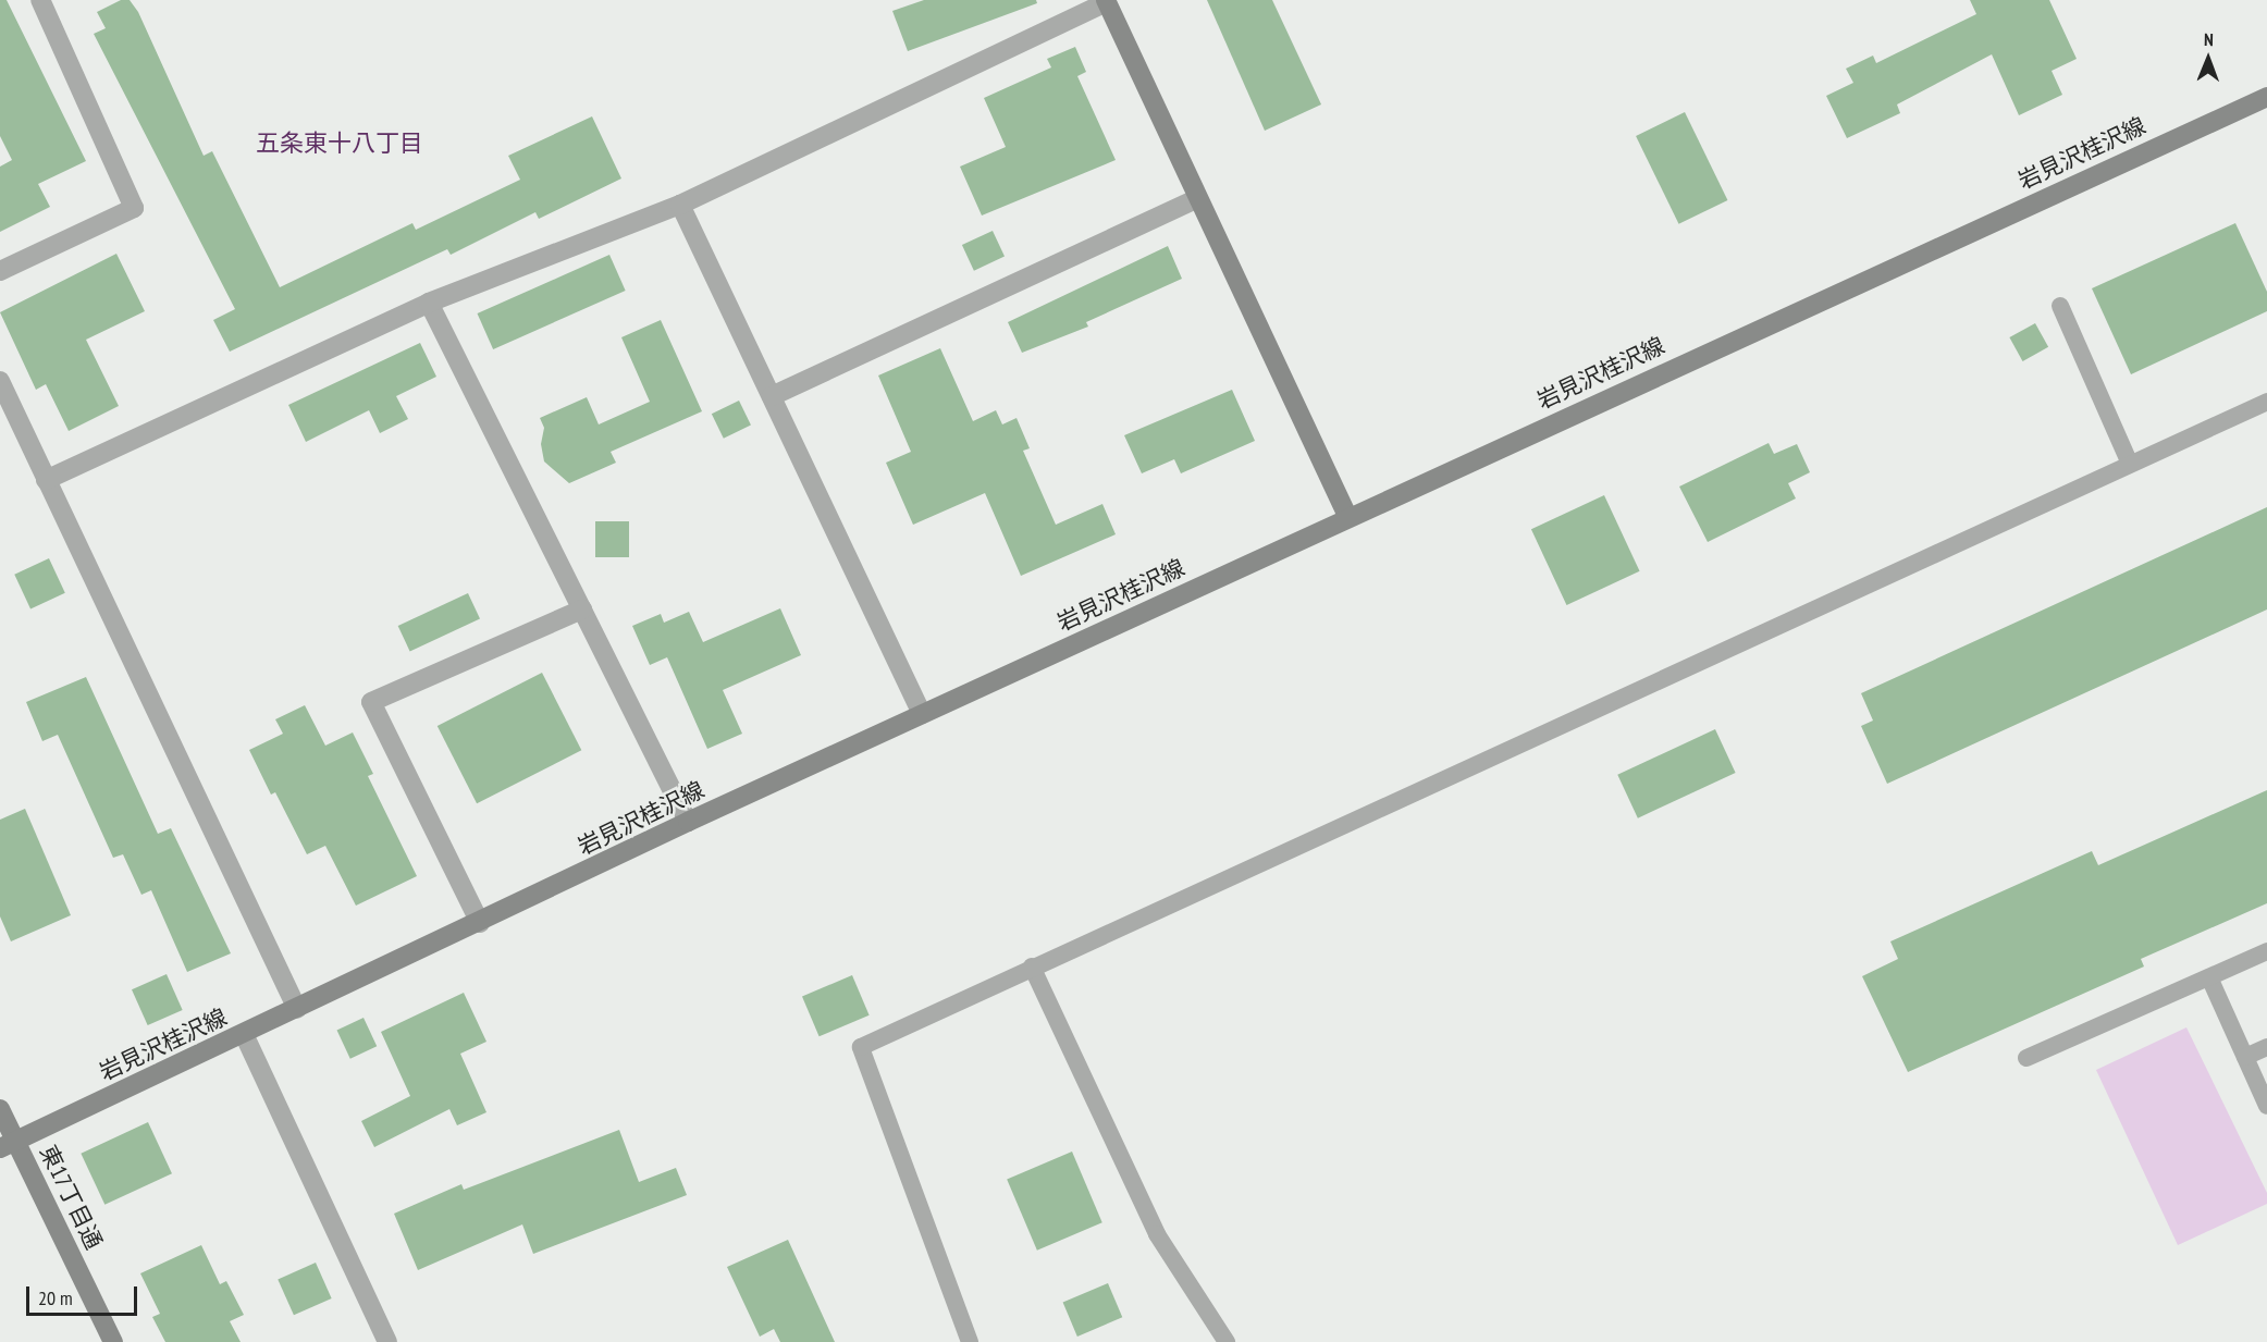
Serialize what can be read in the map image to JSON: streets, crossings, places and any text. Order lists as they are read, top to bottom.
{
  "streets": {
    "main road": ["岩見沢桂沢線", "東17丁目通"]
  },
  "crossings": [
    ["岩見沢桂沢線", "東17丁目通"]
  ],
  "districts": ["五条東十八丁目"],
  "scale_bar": "20 m",
  "north": "top"
}
